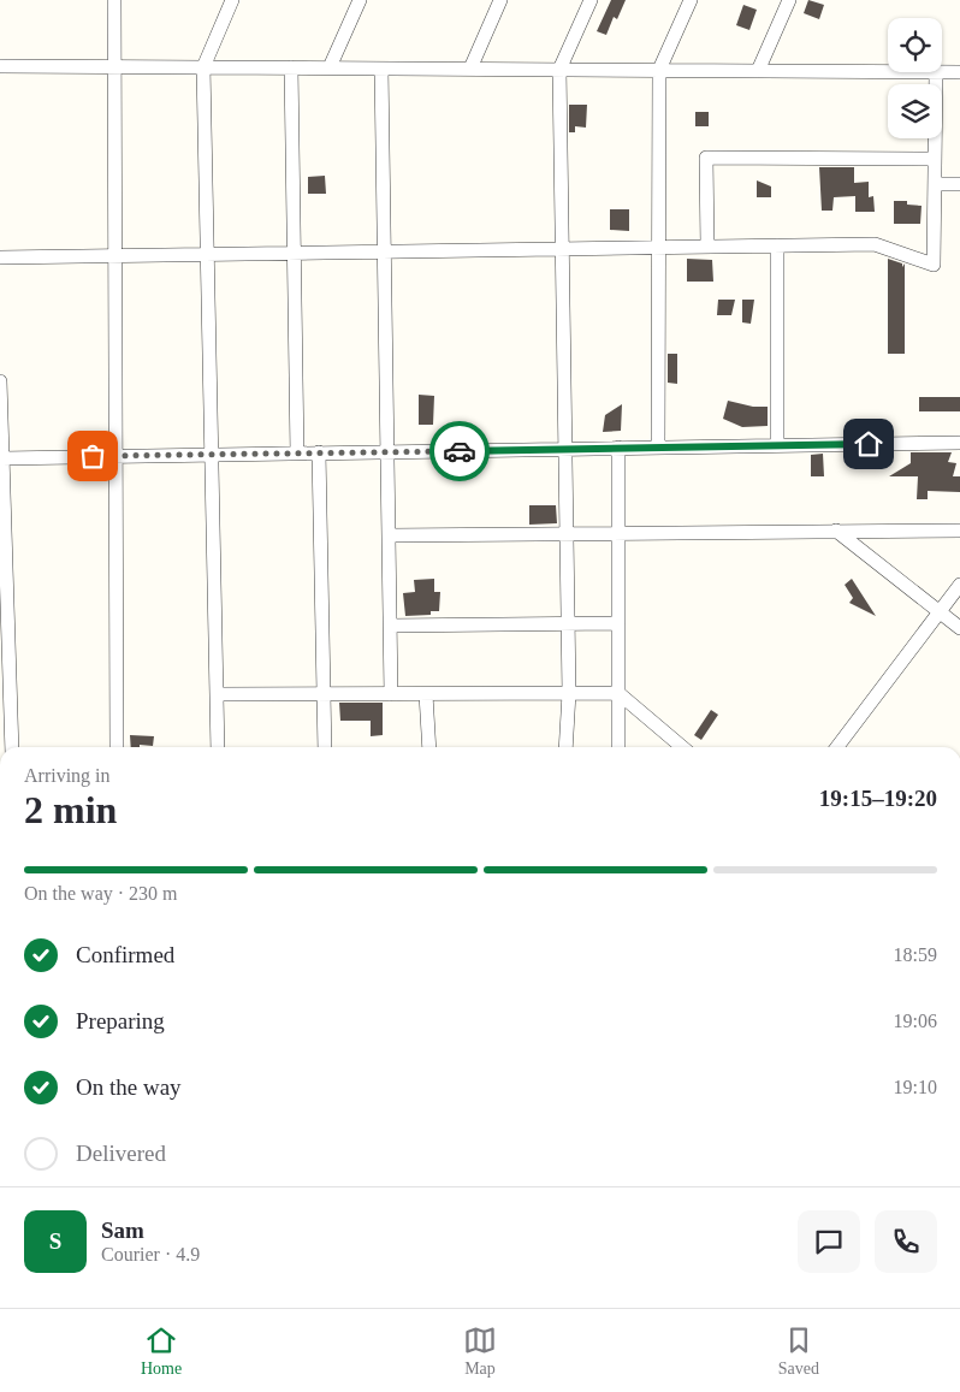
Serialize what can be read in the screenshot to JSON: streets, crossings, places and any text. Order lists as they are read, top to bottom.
{
  "page": {
    "heading": ["2 min", "Arriving in", "19:15–19:20"],
    "panel": ["Sam", "Courier · 4.9"],
    "bar": "On the way · 230 m",
    "list": [
      ["Confirmed", "18:59"],
      ["Preparing", "19:06"],
      ["On the way", "19:10"],
      "Delivered"
    ],
    "round": "S",
    "tabs": ["Home", "Map", "Saved"]
  }
}
